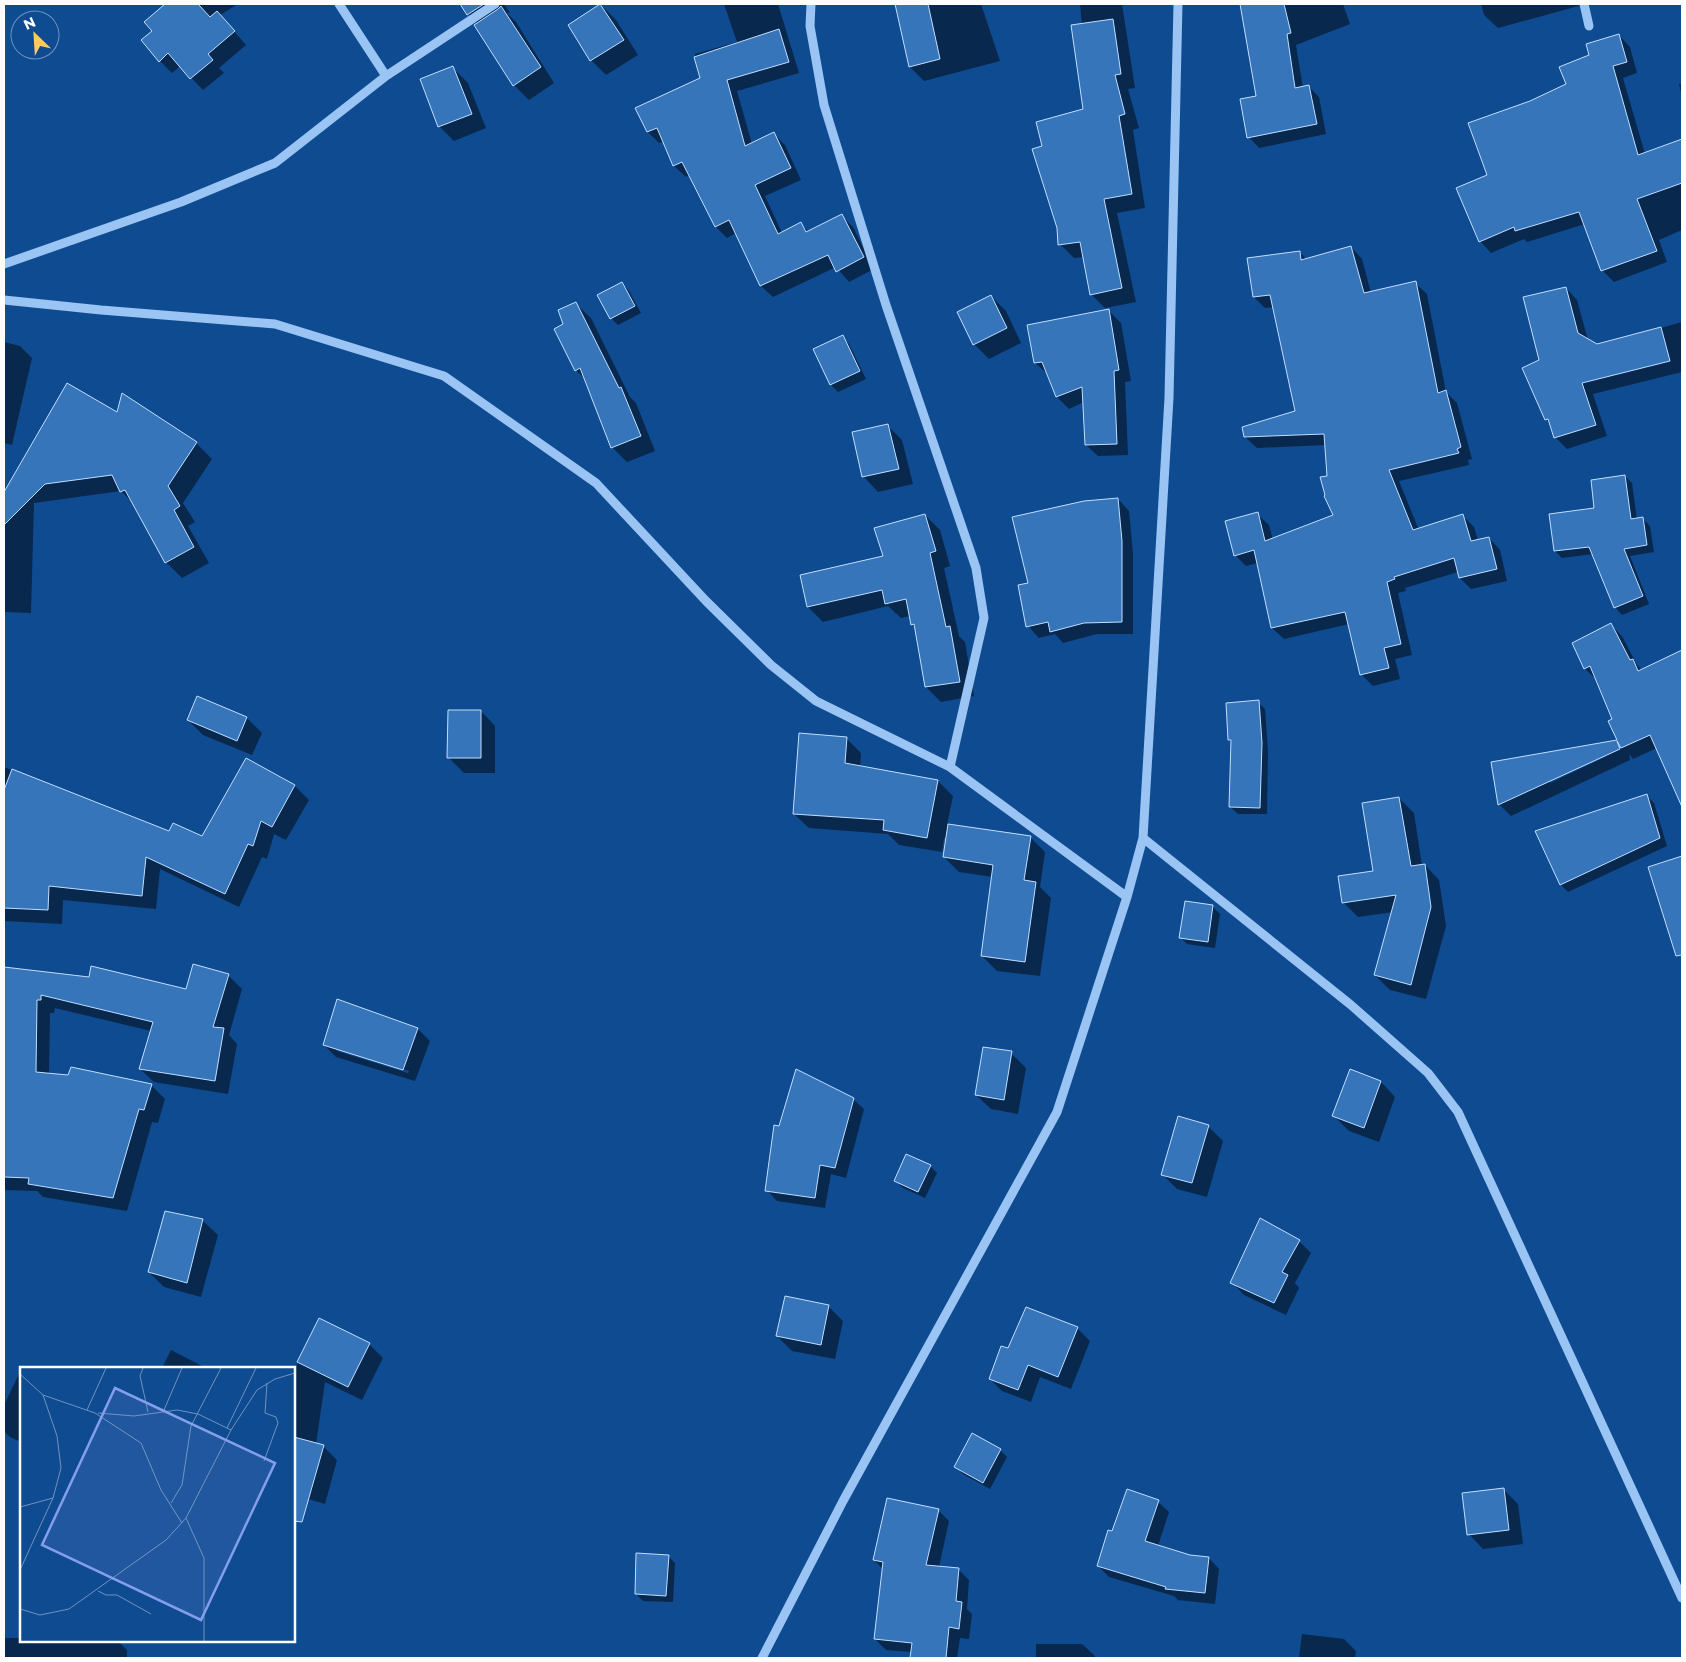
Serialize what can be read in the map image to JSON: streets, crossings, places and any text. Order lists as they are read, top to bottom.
{
  "north": "top left"
}
